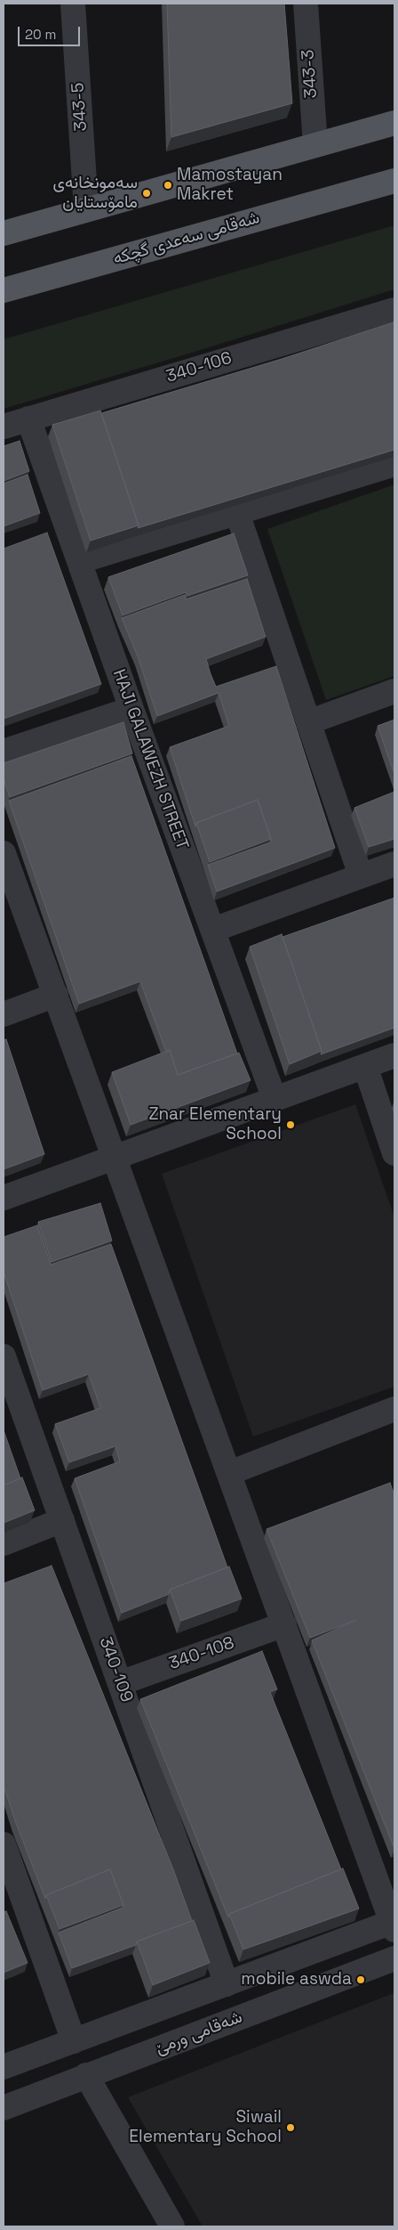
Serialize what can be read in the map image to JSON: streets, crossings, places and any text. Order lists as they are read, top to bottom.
{
  "streets": {
    "main road": ["شەقامی سەعدی گچکە"],
    "street": [
      "343-3",
      "343-5",
      "340-106",
      "HAJI GALAWEZH STREET",
      "340-108",
      "340-109",
      "شەقامی ورمێ"
    ]
  },
  "crossings": [
    ["340-106", "HAJI GALAWEZH STREET"],
    ["340-108", "340-109"]
  ],
  "places": [
    "Mamostayan Makret",
    "سەمونخانەی مامۆستایان",
    "Znar Elementary School",
    "mobile aswda",
    "Siwail Elementary School"
  ],
  "scale_bar": "20 m"
}
